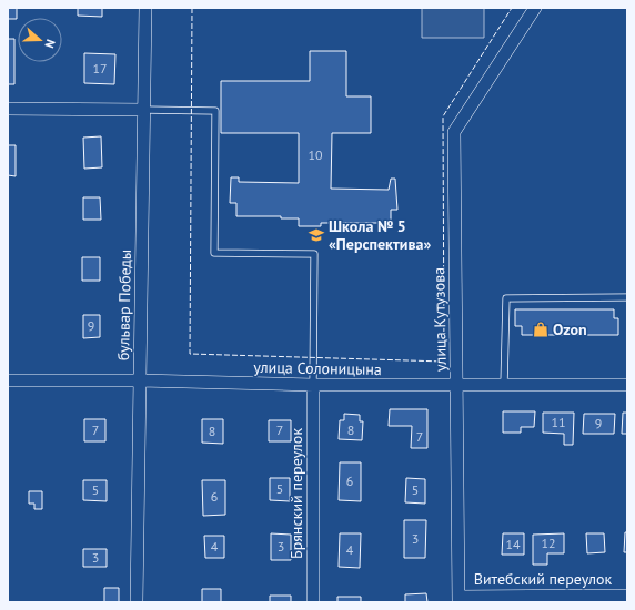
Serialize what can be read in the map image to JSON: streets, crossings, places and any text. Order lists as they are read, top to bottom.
{
  "streets": {
    "street": [
      "бульвар Победы",
      "улица Кутузова",
      "улица Солоницына",
      "Брянский переулок",
      "Витебский переулок"
    ]
  },
  "crossings": [
    ["бульвар Победы", "улица Солоницына"],
    ["улица Кутузова", "улица Солоницына"],
    ["улица Кутузова", "Витебский переулок"],
    ["улица Солоницына", "Брянский переулок"]
  ],
  "places": {
    "school or university": ["Школа № 5 «Перспектива»"],
    "shop": ["Ozon"]
  },
  "house_numbers": [
    "17",
    "10",
    "9",
    "11",
    "9",
    "7",
    "7",
    "8",
    "8",
    "7",
    "6",
    "5",
    "5",
    "5",
    "6",
    "3",
    "12",
    "14",
    "4",
    "3",
    "4",
    "3"
  ],
  "north": "right"
}
